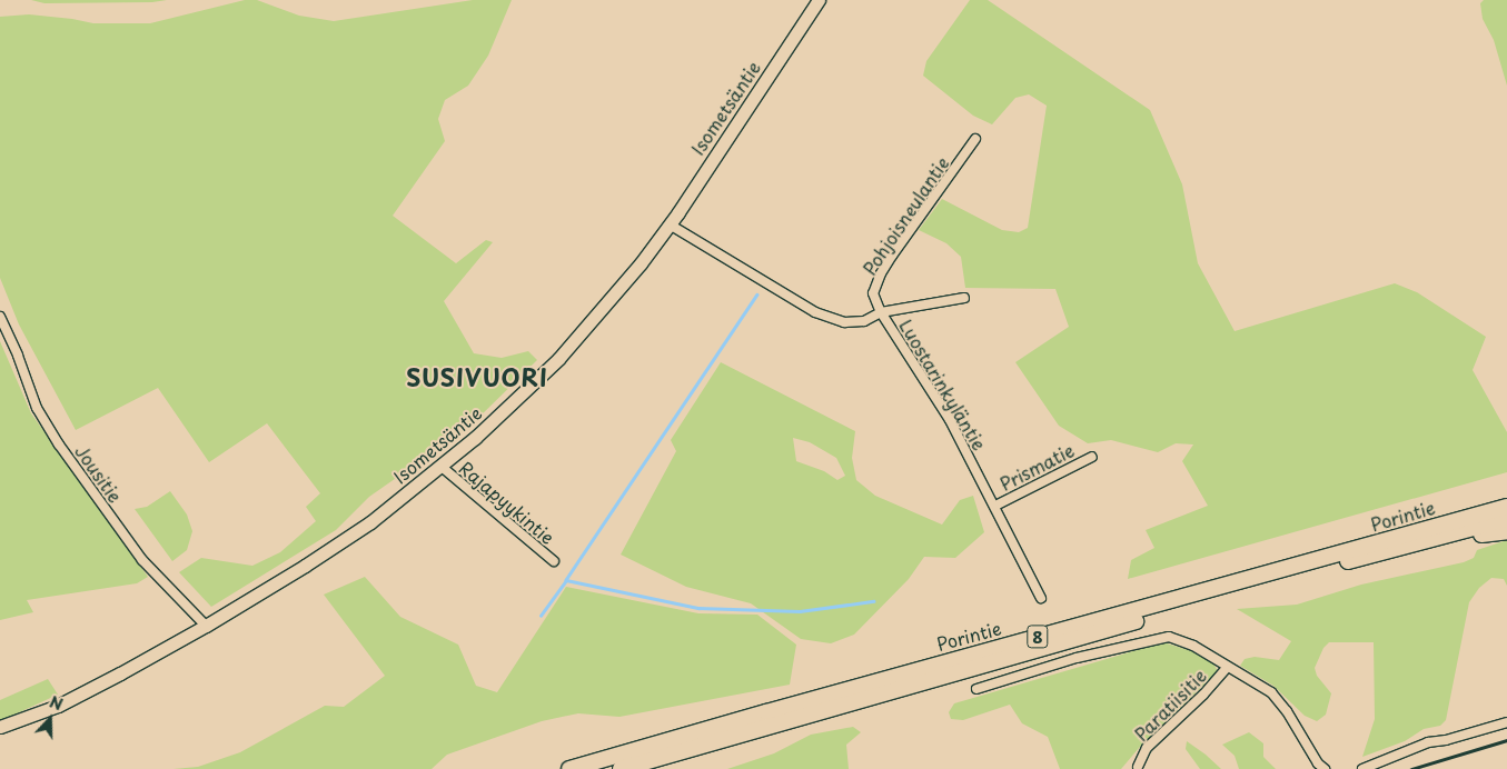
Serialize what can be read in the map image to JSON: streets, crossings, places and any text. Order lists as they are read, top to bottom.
{
  "streets": {
    "highway": ["Porintie", "8"],
    "main road": ["Isometsäntie"],
    "street": [
      "Pohjoisneulantie",
      "Luostarinkyläntie",
      "Prismatie",
      "Jousitie",
      "Rajapyykintie",
      "Paratiisitie"
    ]
  },
  "crossings": [
    ["Isometsäntie", "Luostarinkyläntie"],
    ["Isometsäntie", "Jousitie"],
    ["Isometsäntie", "Rajapyykintie"],
    ["Pohjoisneulantie", "Luostarinkyläntie"],
    ["Luostarinkyläntie", "Prismatie"]
  ],
  "districts": ["SUSIVUORI"],
  "north": "top"
}
